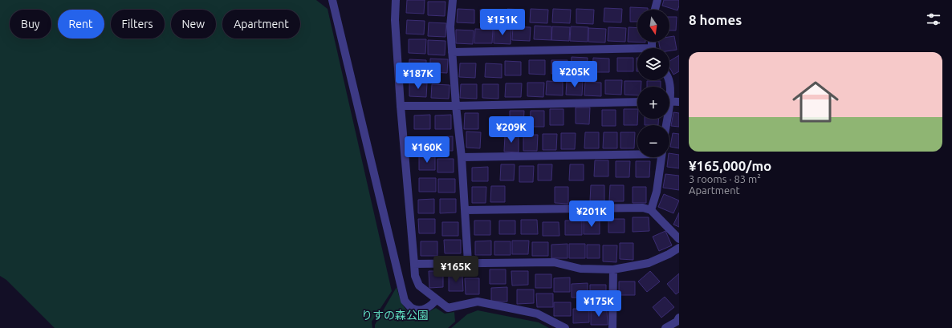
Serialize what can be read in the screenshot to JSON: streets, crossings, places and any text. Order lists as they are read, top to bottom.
{
  "parks": ["りすの森公園"],
  "north": "bottom",
  "page": {
    "heading": "8 homes",
    "price": [
      "¥151K",
      "¥205K",
      "¥187K",
      "¥209K",
      "¥160K",
      "¥201K",
      "¥165K",
      "¥175K"
    ],
    "map_buttons": ["+", "−"],
    "chip": [
      "Buy",
      "Rent",
      "Filters",
      "New",
      "Apartment"
    ],
    "list": [
      {
        "name": "¥165,000/mo",
        "note": "3 rooms · 83 m² · Apartment"
      }
    ]
  }
}
